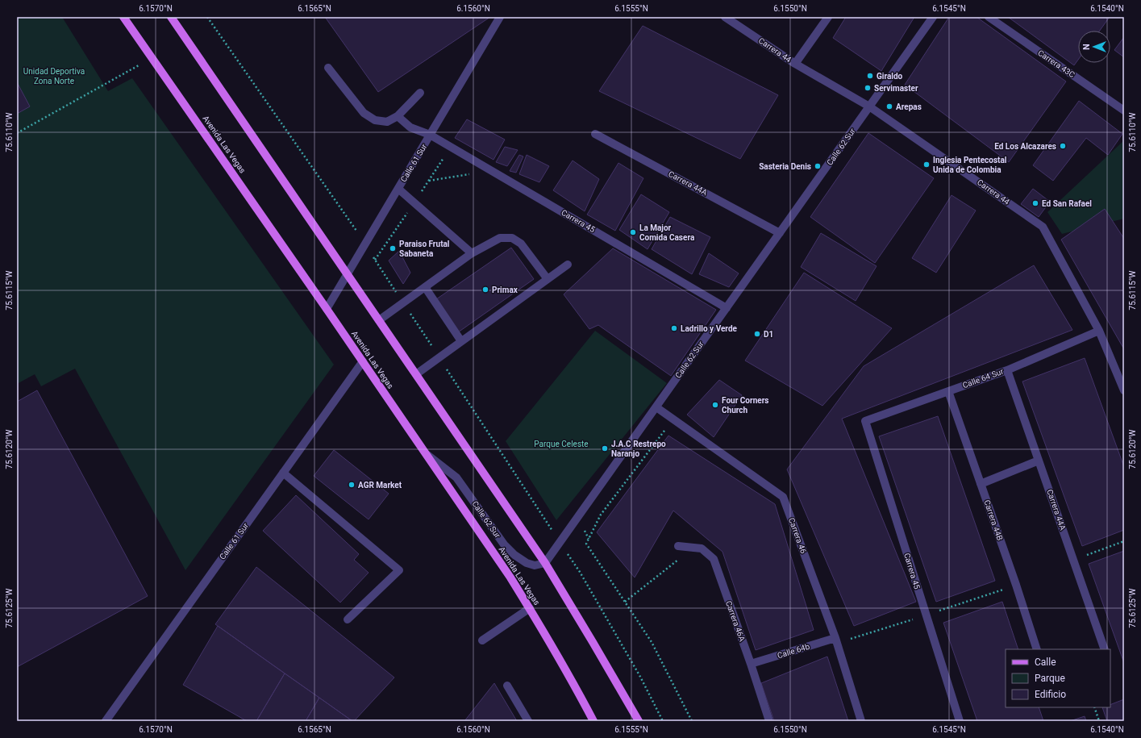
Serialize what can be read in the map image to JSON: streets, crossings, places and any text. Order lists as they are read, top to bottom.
{
  "streets": {
    "main road": ["Avenida Las Vegas"],
    "street": [
      "Carrera 44",
      "Carrera 43C",
      "Calle 62 Sur",
      "Calle 61 Sur",
      "Carrera 44A",
      "Carrera 45",
      "Calle 64 Sur",
      "Carrera 44B",
      "Carrera 46",
      "Carrera 46A",
      "Calle 64b"
    ]
  },
  "crossings": [
    ["Carrera 44", "Calle 62 Sur"],
    ["Carrera 44", "Calle 64 Sur"],
    ["Avenida Las Vegas", "Calle 62 Sur"],
    ["Avenida Las Vegas", "Calle 61 Sur"],
    ["Calle 62 Sur", "Carrera 44A"],
    ["Calle 62 Sur", "Carrera 45"],
    ["Calle 62 Sur", "Carrera 46"],
    ["Calle 61 Sur", "Carrera 45"],
    ["Carrera 44A", "Calle 64 Sur"],
    ["Carrera 45", "Calle 64 Sur"],
    ["Calle 64 Sur", "Carrera 44B"],
    ["Carrera 46", "Calle 64b"],
    ["Carrera 46A", "Calle 64b"]
  ],
  "parks": ["Unidad Deportiva Zona Norte", "Parque Celeste"],
  "places": [
    "Giraldo",
    "Servimaster",
    "Arepas",
    "Ed Los Alcazares",
    "Inglesia Pentecostal Unida de Colombia",
    "Sasteria Denis",
    "Ed San Rafael",
    "La Major Comida Casera",
    "Paraiso Frutal Sabaneta",
    "Primax",
    "Ladrillo y Verde",
    "D1",
    "Four Corners Church",
    "J.A.C Restrepo Naranjo",
    "AGR Market"
  ],
  "legend": ["Calle", "Parque", "Edificio"],
  "north": "left",
  "coordinates": [
    "6.1570°N",
    "6.1565°N",
    "6.1560°N",
    "6.1555°N",
    "6.1550°N",
    "6.1545°N",
    "6.1540°N",
    "75.6110°W",
    "75.6115°W",
    "75.6120°W",
    "75.6125°W"
  ]
}
